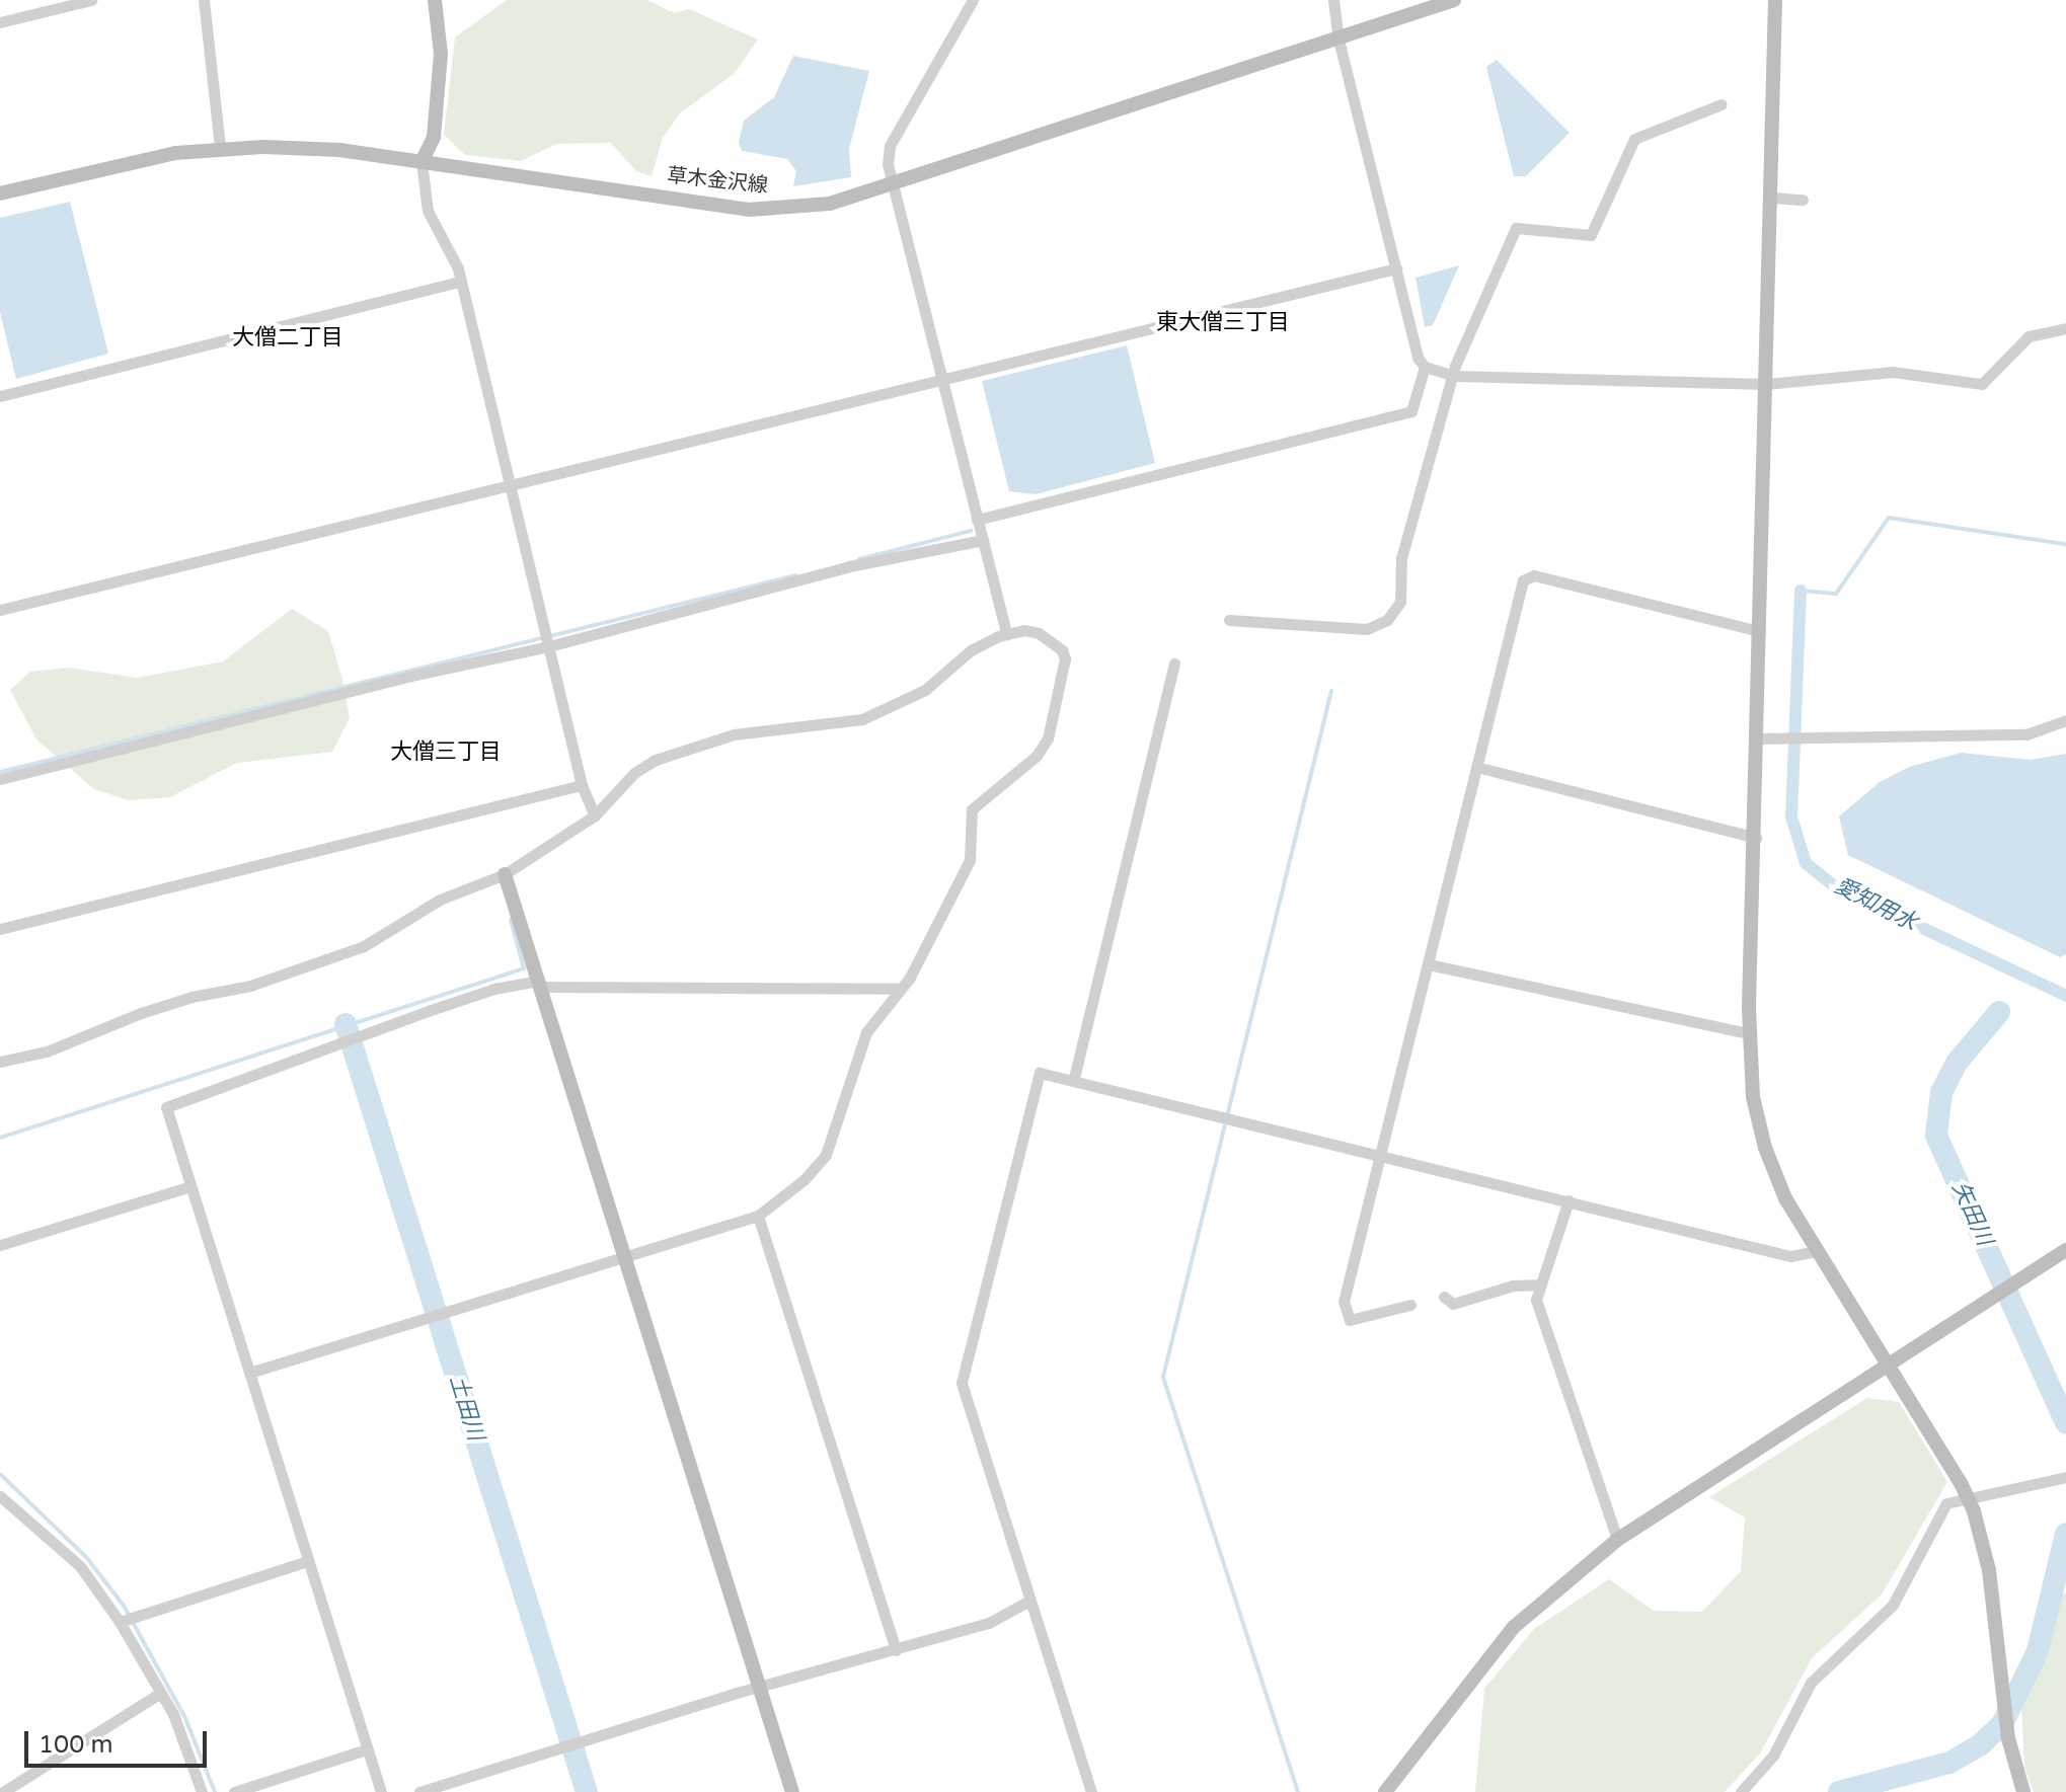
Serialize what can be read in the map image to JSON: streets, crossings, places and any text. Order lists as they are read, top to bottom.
{
  "streets": {
    "street": ["草木金沢線"]
  },
  "districts": ["東大僧三丁目", "大僧二丁目", "大僧三丁目"],
  "water": ["愛知用水", "矢田川", "土田川"],
  "scale_bar": "100 m"
}
